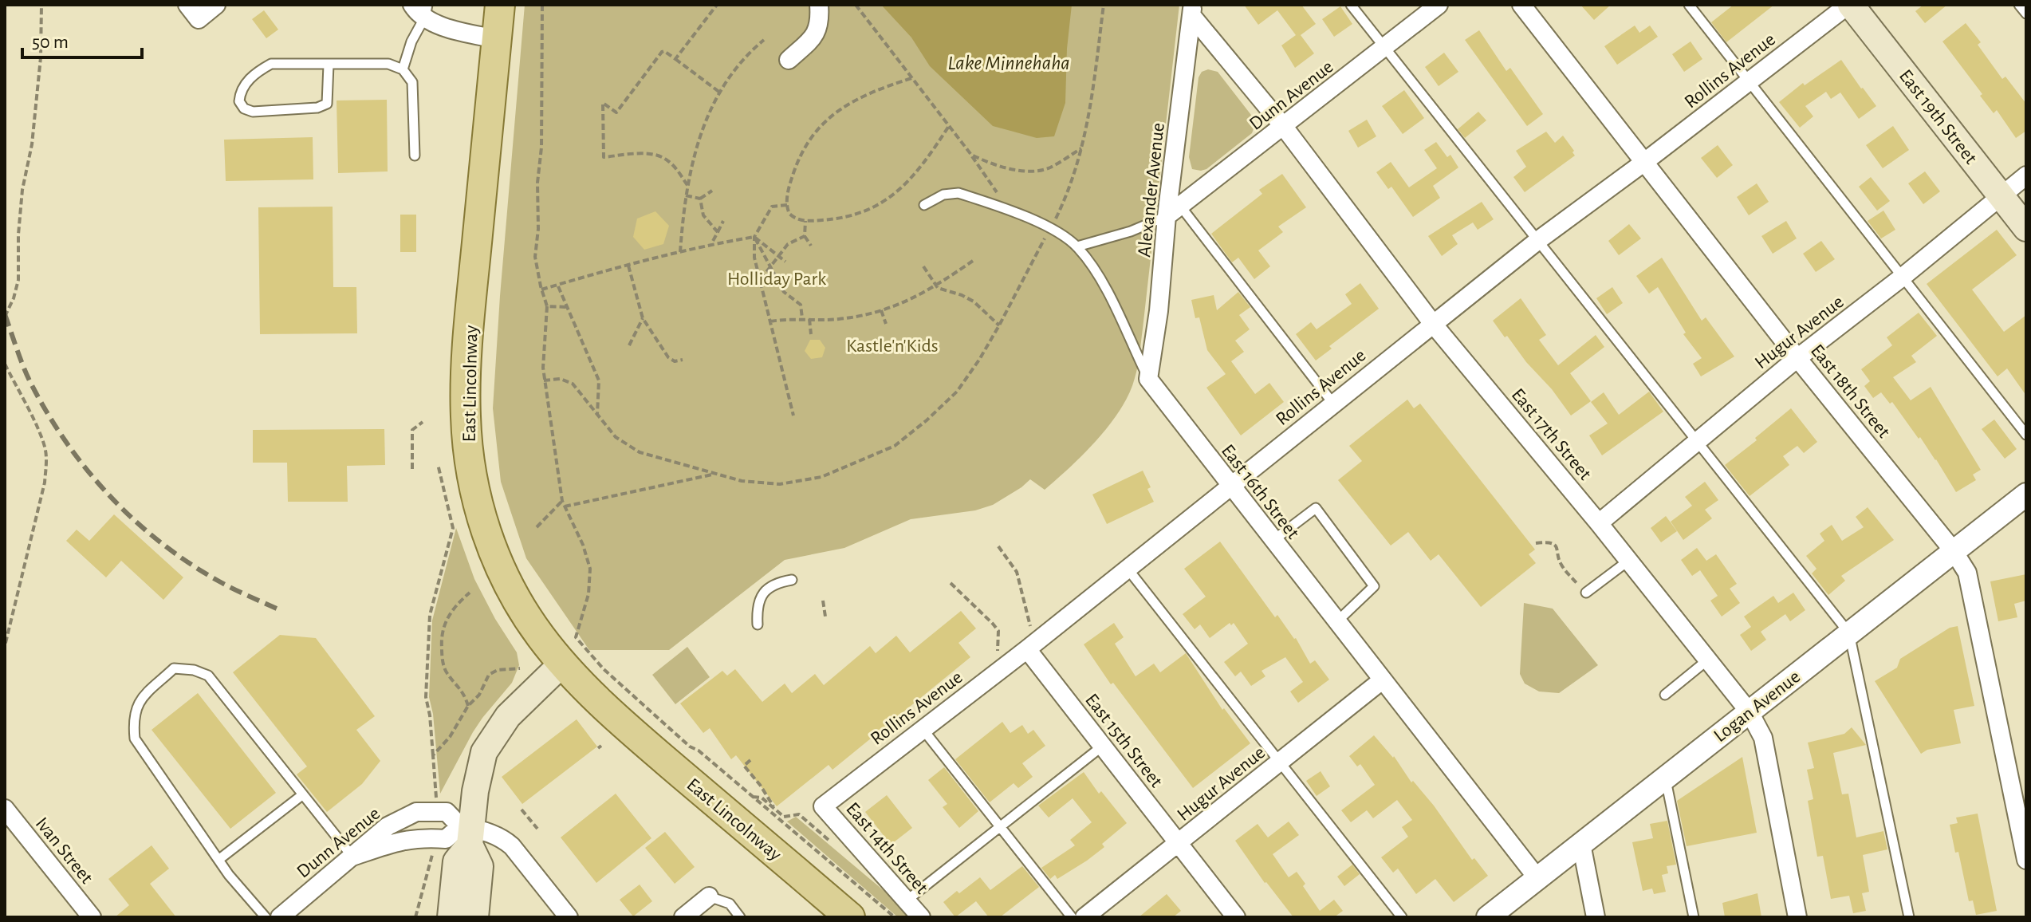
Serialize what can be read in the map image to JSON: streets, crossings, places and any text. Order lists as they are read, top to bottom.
{
  "streets": {
    "main road": ["East 19th Street", "East Lincolnway"],
    "street": [
      "Rollins Avenue",
      "Dunn Avenue",
      "Alexander Avenue",
      "Hugur Avenue",
      "East 18th Street",
      "East 17th Street",
      "East 16th Street",
      "Logan Avenue",
      "East 15th Street",
      "East 14th Street",
      "Ivan Street"
    ]
  },
  "crossings": [
    ["Rollins Avenue", "East 19th Street"],
    ["Rollins Avenue", "East 18th Street"],
    ["Rollins Avenue", "East 17th Street"],
    ["Rollins Avenue", "East 16th Street"],
    ["Rollins Avenue", "East 15th Street"],
    ["Rollins Avenue", "East 14th Street"],
    ["Dunn Avenue", "Alexander Avenue"],
    ["Dunn Avenue", "East 17th Street"],
    ["East 19th Street", "Hugur Avenue"],
    ["Alexander Avenue", "East 17th Street"],
    ["Alexander Avenue", "East 16th Street"],
    ["Hugur Avenue", "East 18th Street"],
    ["Hugur Avenue", "East 17th Street"],
    ["Hugur Avenue", "East 16th Street"],
    ["Hugur Avenue", "East 15th Street"],
    ["East 18th Street", "Logan Avenue"],
    ["East 17th Street", "Logan Avenue"],
    ["East 16th Street", "Logan Avenue"]
  ],
  "water": ["Lake Minnehaha"],
  "parks": ["Holliday Park", "Kastle'n'Kids"],
  "scale_bar": "50 m"
}
